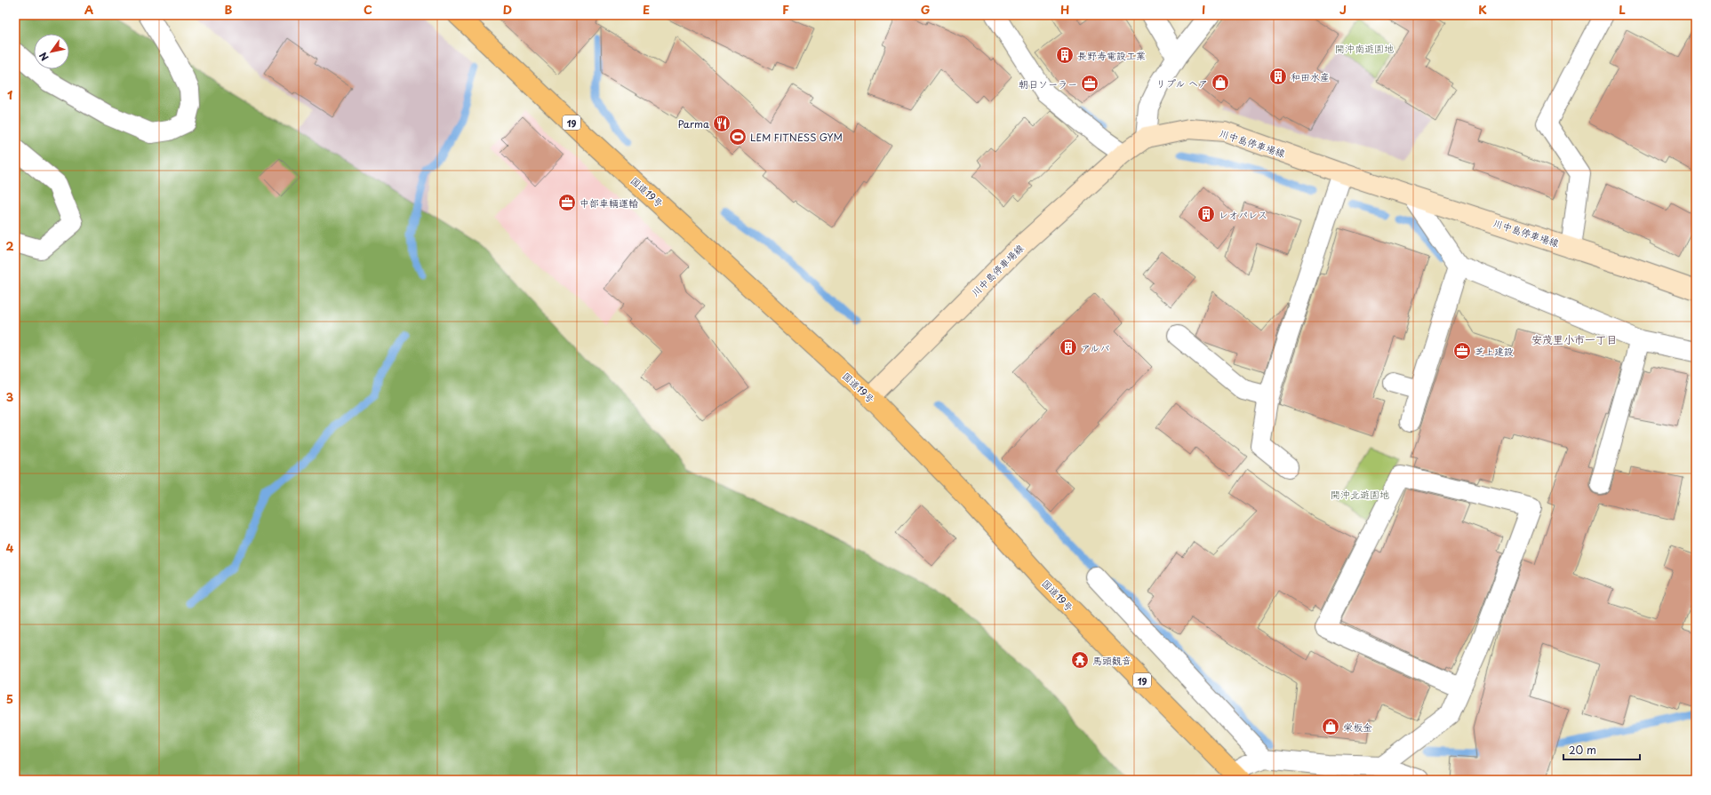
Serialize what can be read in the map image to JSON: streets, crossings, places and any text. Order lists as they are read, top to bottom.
{
  "streets": {
    "highway": ["19", "国道19号"],
    "main road": ["川中島停車場線"]
  },
  "crossings": [
    ["川中島停車場線", "国道19号"]
  ],
  "districts": ["安茂里小市一丁目"],
  "parks": ["開沖南遊園地", "開沖北遊園地"],
  "places": {
    "building": [
      "長野寿電設工業",
      "和田水産",
      "レオパレス",
      "アルバ"
    ],
    "shop": ["リプル ヘア", "栄板金"],
    "office": ["朝日ソーラー", "中部車輌運輸", "芝上建設"],
    "restaurant": ["Parma"],
    "sports": ["LEM FITNESS GYM"],
    "temple": ["馬頭観音"]
  },
  "scale_bar": "20 m",
  "north": "bottom left",
  "grid": {
    "columns": [
      "A",
      "B",
      "C",
      "D",
      "E",
      "F",
      "G",
      "H",
      "I",
      "J",
      "K",
      "L"
    ],
    "rows": [
      "1",
      "2",
      "3",
      "4",
      "5"
    ]
  }
}
